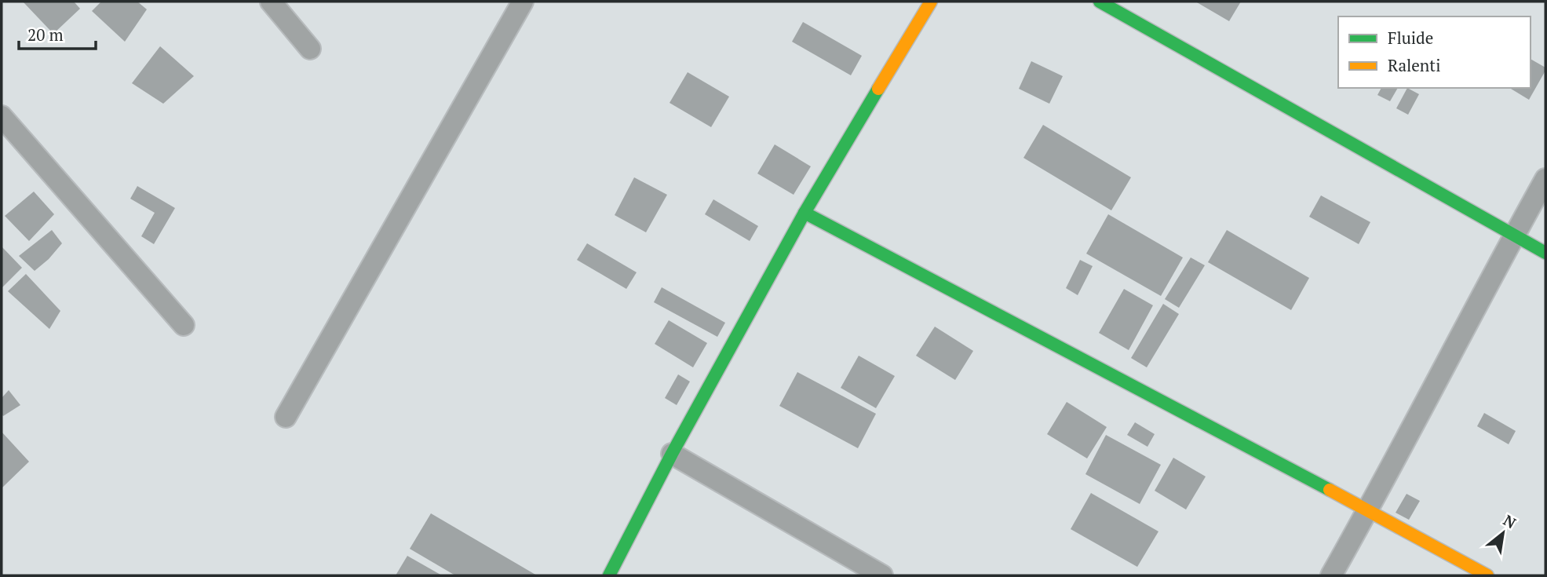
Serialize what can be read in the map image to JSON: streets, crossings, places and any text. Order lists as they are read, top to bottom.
{
  "legend": ["Fluide", "Ralenti"],
  "scale_bar": "20 m",
  "north": "top right"
}
